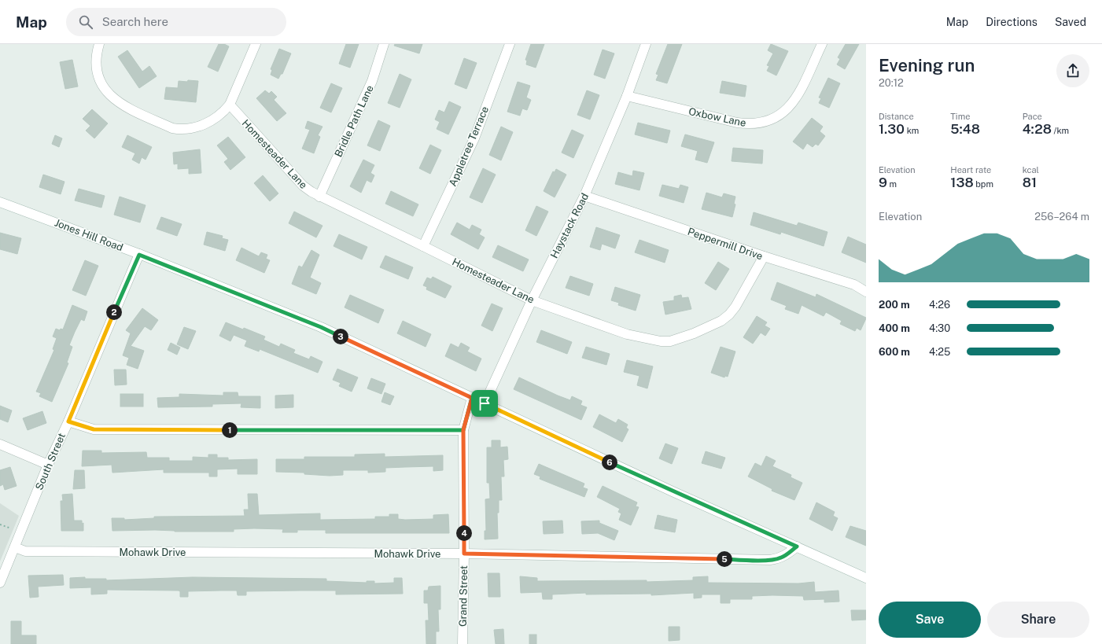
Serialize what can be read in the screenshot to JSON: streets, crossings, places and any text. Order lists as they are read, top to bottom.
{
  "streets": {
    "street": [
      "Oxbow Lane",
      "Bridle Path Lane",
      "Appletree Terrace",
      "Homesteader Lane",
      "Haystack Road",
      "Jones Hill Road",
      "Peppermill Drive",
      "South Street",
      "Mohawk Drive",
      "Grand Street"
    ]
  },
  "crossings": [
    ["Oxbow Lane", "Haystack Road"],
    ["Bridle Path Lane", "Homesteader Lane"],
    ["Appletree Terrace", "Homesteader Lane"],
    ["Homesteader Lane", "Haystack Road"],
    ["Homesteader Lane", "Peppermill Drive"],
    ["Haystack Road", "Jones Hill Road"],
    ["Haystack Road", "Peppermill Drive"],
    ["Jones Hill Road", "South Street"],
    ["Jones Hill Road", "Mohawk Drive"],
    ["Jones Hill Road", "Grand Street"],
    ["South Street", "Mohawk Drive"],
    ["Mohawk Drive", "Grand Street"]
  ],
  "page": {
    "header": "Map",
    "search": "Search here",
    "nav": ["Map", "Directions", "Saved"],
    "heading": ["Evening run", "20:12"],
    "stats": [
      ["Distance", "1.30 km"],
      ["Time", "5:48"],
      ["Pace", "4:28 /km"],
      ["Elevation", "9 m"],
      ["Heart rate", "138 bpm"],
      ["kcal", "81"]
    ],
    "chart": ["Elevation", "256–264 m"],
    "list": [
      {
        "name": "200 m",
        "note": "4:26"
      },
      {
        "name": "400 m",
        "note": "4:30"
      },
      {
        "name": "600 m",
        "note": "4:25"
      }
    ],
    "pins": [
      "2",
      "3",
      "1",
      "6",
      "4",
      "5"
    ],
    "buttons": ["Save", "Share"]
  }
}
